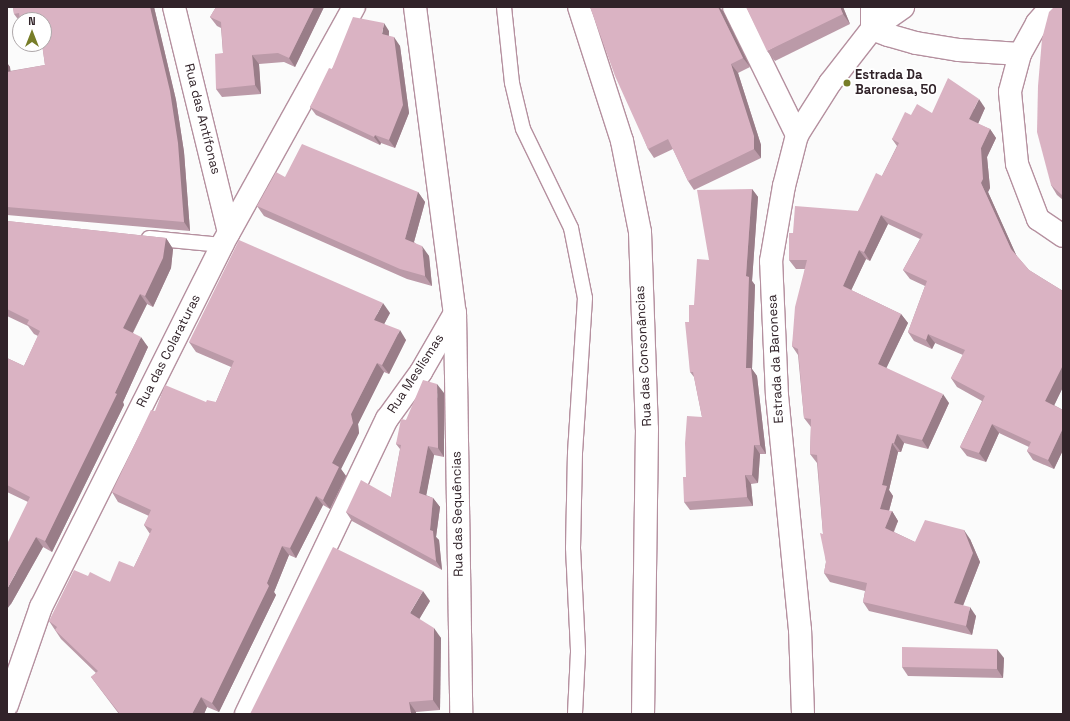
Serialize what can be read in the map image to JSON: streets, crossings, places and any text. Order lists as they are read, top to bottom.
{
  "streets": {
    "street": [
      "Rua das Antífonas",
      "Rua das Colaraturas",
      "Rua das Consonâncias",
      "Estrada da Baronesa",
      "Rua Meslismas",
      "Rua das Sequências"
    ]
  },
  "crossings": [
    ["Rua das Antífonas", "Rua das Colaraturas"],
    ["Rua Meslismas", "Rua das Sequências"]
  ],
  "places": ["Estrada Da Baronesa, 50"],
  "north": "top"
}
